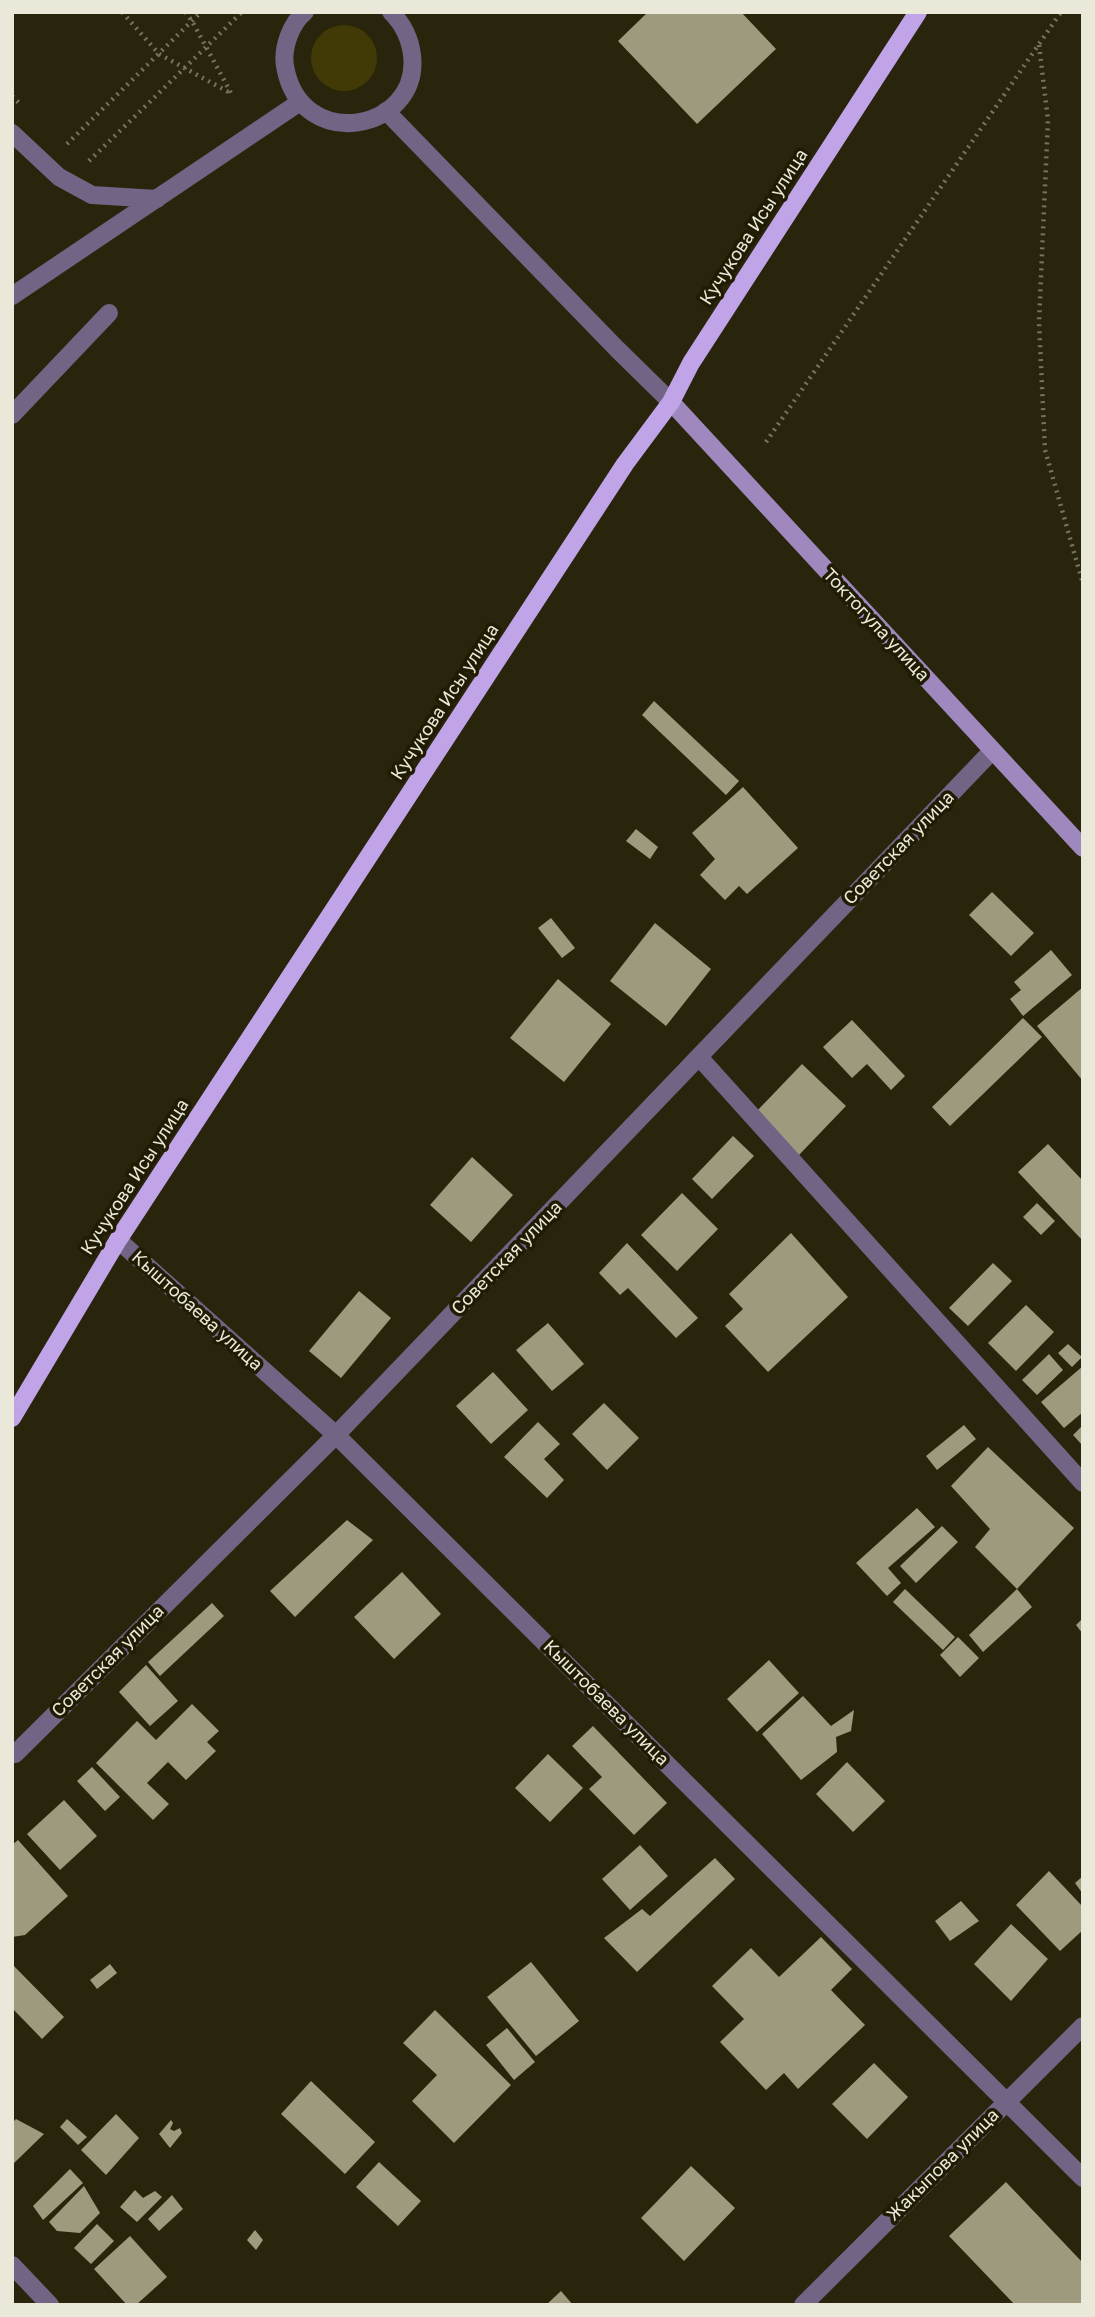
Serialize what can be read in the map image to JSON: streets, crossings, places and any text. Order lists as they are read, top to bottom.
{
  "streets": {
    "main road": ["Кучукова Исы улица", "Токтогула улица"],
    "street": ["Советская улица", "Кыштобаева улица", "Жакыпова улица"]
  },
  "crossings": [
    ["Кучукова Исы улица", "Токтогула улица"],
    ["Кучукова Исы улица", "Кыштобаева улица"],
    ["Токтогула улица", "Советская улица"],
    ["Советская улица", "Кыштобаева улица"],
    ["Кыштобаева улица", "Жакыпова улица"]
  ]
}
